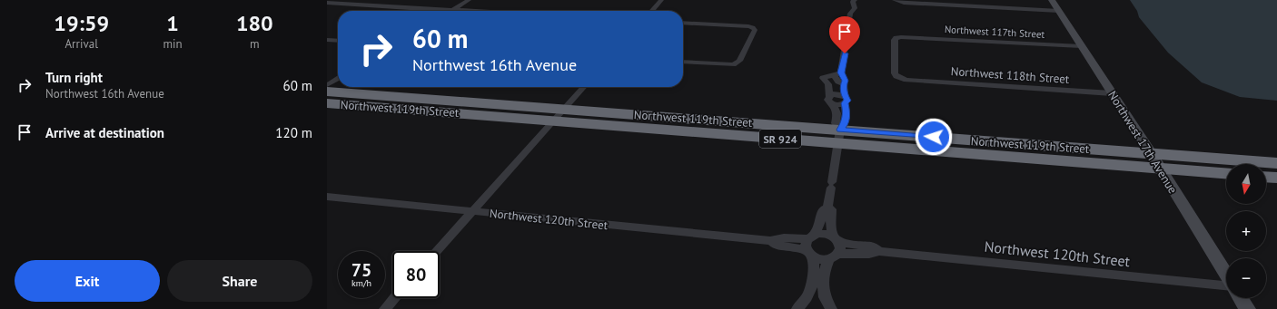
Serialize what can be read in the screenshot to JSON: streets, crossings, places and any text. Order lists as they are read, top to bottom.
{
  "streets": {
    "highway": ["Northwest 119th Street", "SR 924"],
    "main road": ["Northwest 17th Avenue"],
    "street": ["Northwest 117th Street", "Northwest 118th Street", "Northwest 120th Street"]
  },
  "crossings": [
    ["Northwest 117th Street", "Northwest 118th Street"],
    ["Northwest 117th Street", "Northwest 17th Avenue"],
    ["Northwest 118th Street", "Northwest 17th Avenue"],
    ["Northwest 119th Street", "Northwest 17th Avenue"]
  ],
  "north": "bottom",
  "page": {
    "eta": [
      "19:59",
      "Arrival",
      "1",
      "min",
      "180",
      "m"
    ],
    "turn": ["60 m", "Northwest 16th Avenue"],
    "list": [
      {
        "name": "Turn right",
        "note": "Northwest 16th Avenue",
        "value": "60 m"
      },
      {
        "name": "Arrive at destination",
        "value": "120 m"
      }
    ],
    "map_buttons": ["+", "−"],
    "speed": "75 km/h",
    "limit": "80",
    "buttons": ["Exit", "Share"]
  }
}
